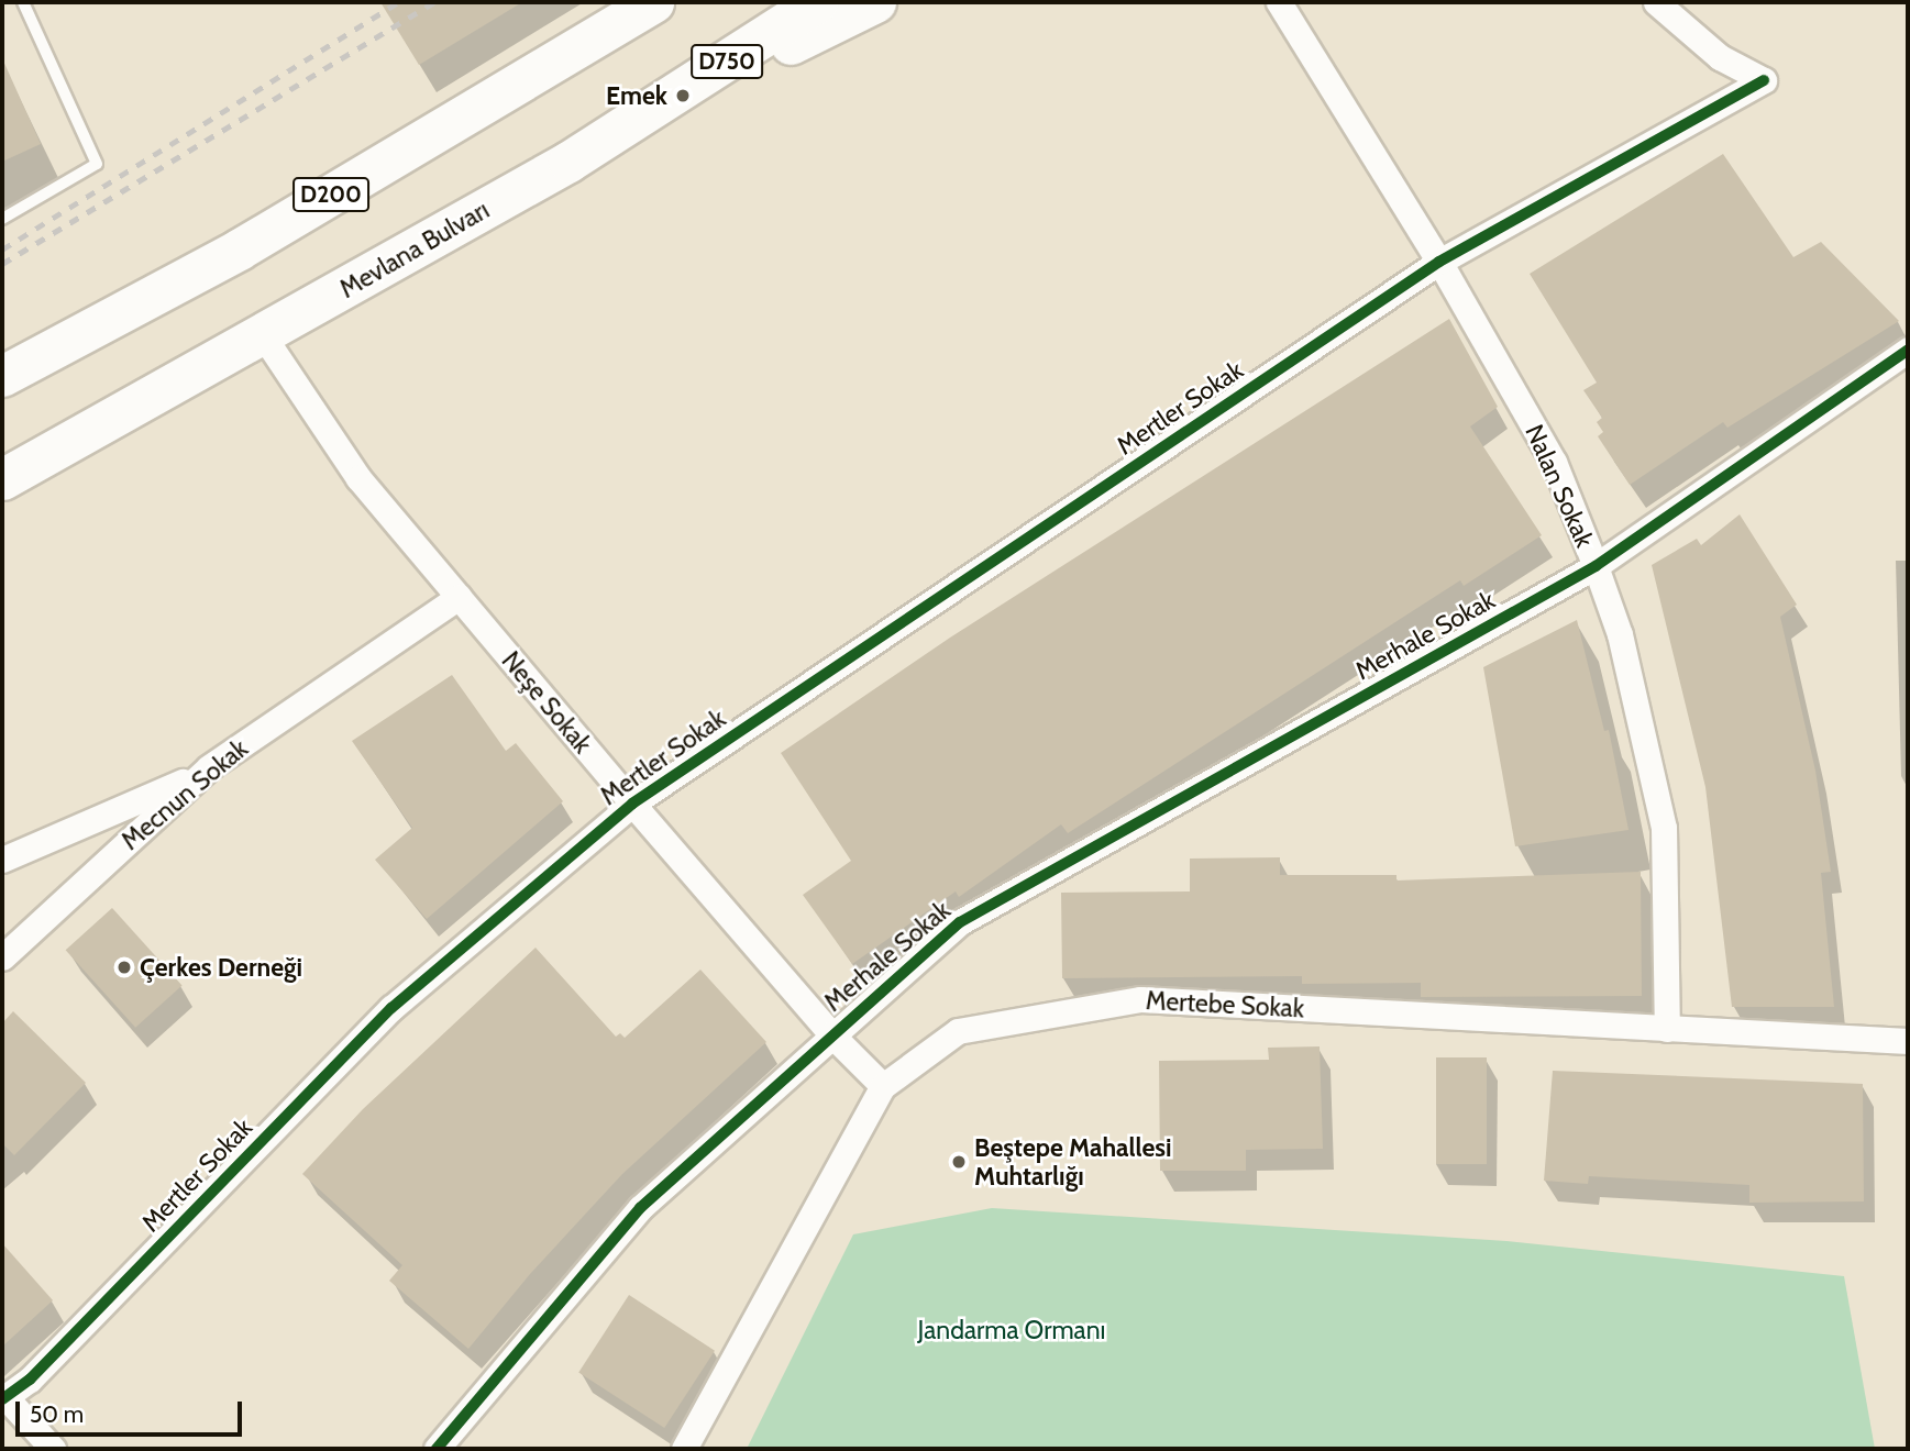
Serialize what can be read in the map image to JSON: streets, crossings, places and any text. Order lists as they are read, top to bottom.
{
  "streets": {
    "highway": ["D750", "D200", "Mevlana Bulvarı"],
    "street": [
      "Mertler Sokak",
      "Nalan Sokak",
      "Merhale Sokak",
      "Neşe Sokak",
      "Mecnun Sokak",
      "Mertebe Sokak"
    ]
  },
  "crossings": [
    ["Mevlana Bulvarı", "Neşe Sokak"],
    ["Mertler Sokak", "Nalan Sokak"],
    ["Mertler Sokak", "Neşe Sokak"],
    ["Nalan Sokak", "Merhale Sokak"],
    ["Nalan Sokak", "Mertebe Sokak"],
    ["Merhale Sokak", "Neşe Sokak"],
    ["Neşe Sokak", "Mecnun Sokak"],
    ["Neşe Sokak", "Mertebe Sokak"]
  ],
  "parks": ["Jandarma Ormanı"],
  "places": ["Emek", "Çerkes Derneği", "Beştepe Mahallesi Muhtarlığı"],
  "scale_bar": "50 m"
}
